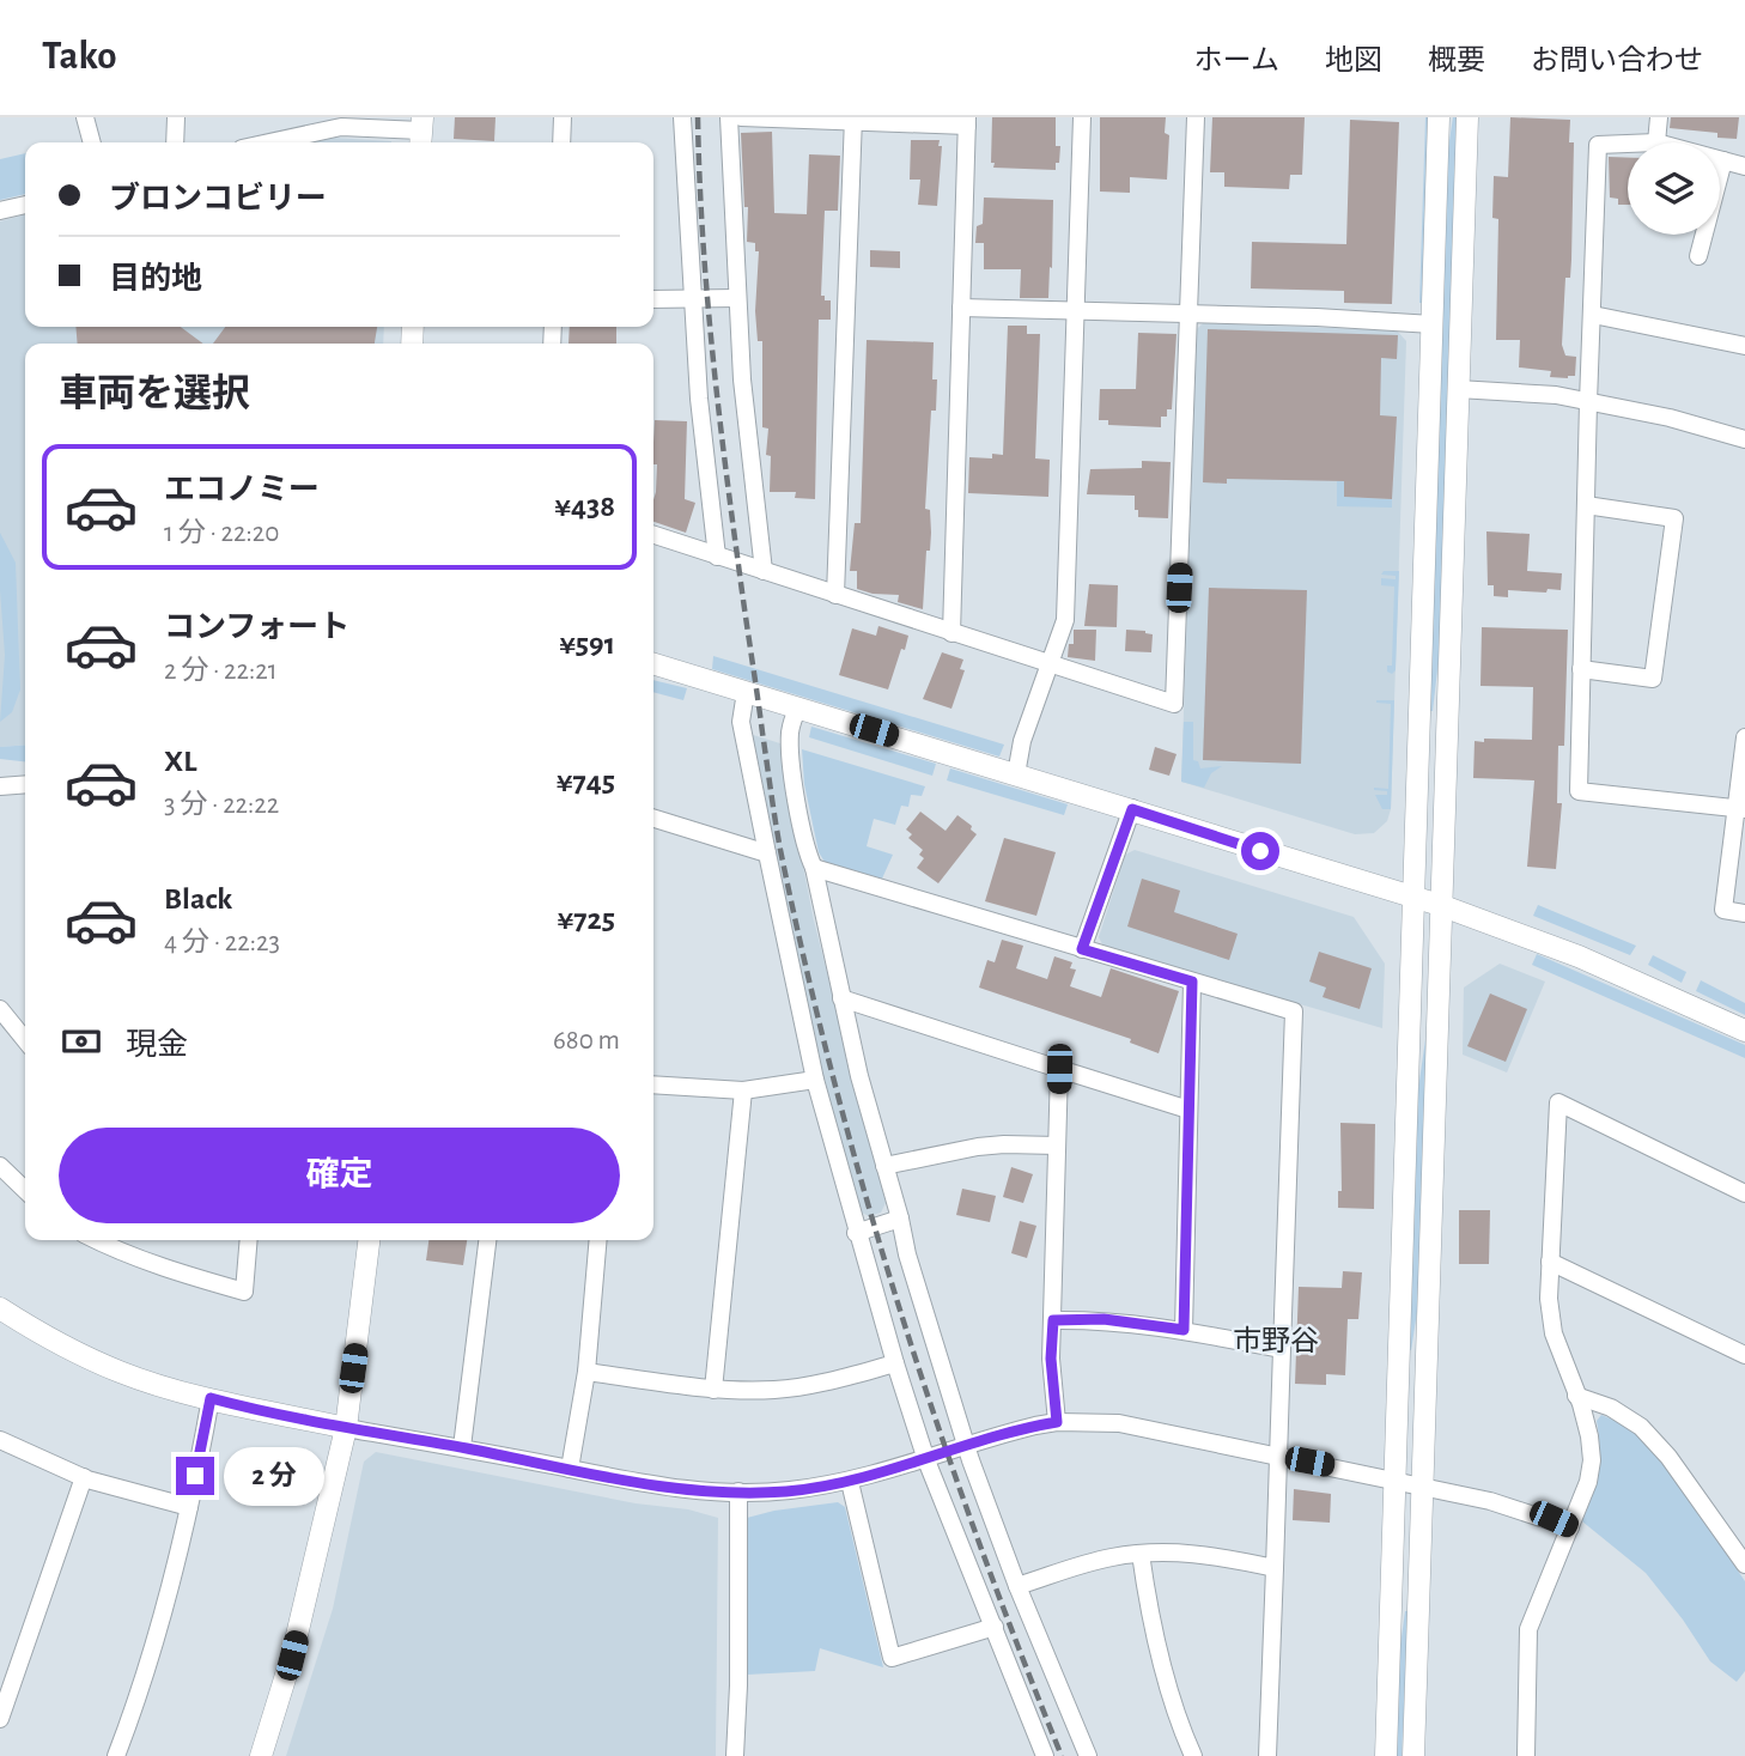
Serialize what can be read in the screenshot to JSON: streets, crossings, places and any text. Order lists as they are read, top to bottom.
{
  "districts": ["市野谷"],
  "page": {
    "header": "Tako",
    "nav": [
      "ホーム",
      "地図",
      "概要",
      "お問い合わせ"
    ],
    "banner": ["ブロンコビリー", "目的地"],
    "heading": "車両を選択",
    "list": [
      {
        "name": "エコノミー",
        "note": "1 分 · 22:20",
        "value": "¥438"
      },
      {
        "name": "コンフォート",
        "note": "2 分 · 22:21",
        "value": "¥591"
      },
      {
        "name": "XL",
        "note": "3 分 · 22:22",
        "value": "¥745"
      },
      {
        "name": "Black",
        "note": "4 分 · 22:23",
        "value": "¥725"
      }
    ],
    "pay": ["現金", "680 m"],
    "buttons": "確定",
    "bubble": "2 分"
  }
}
